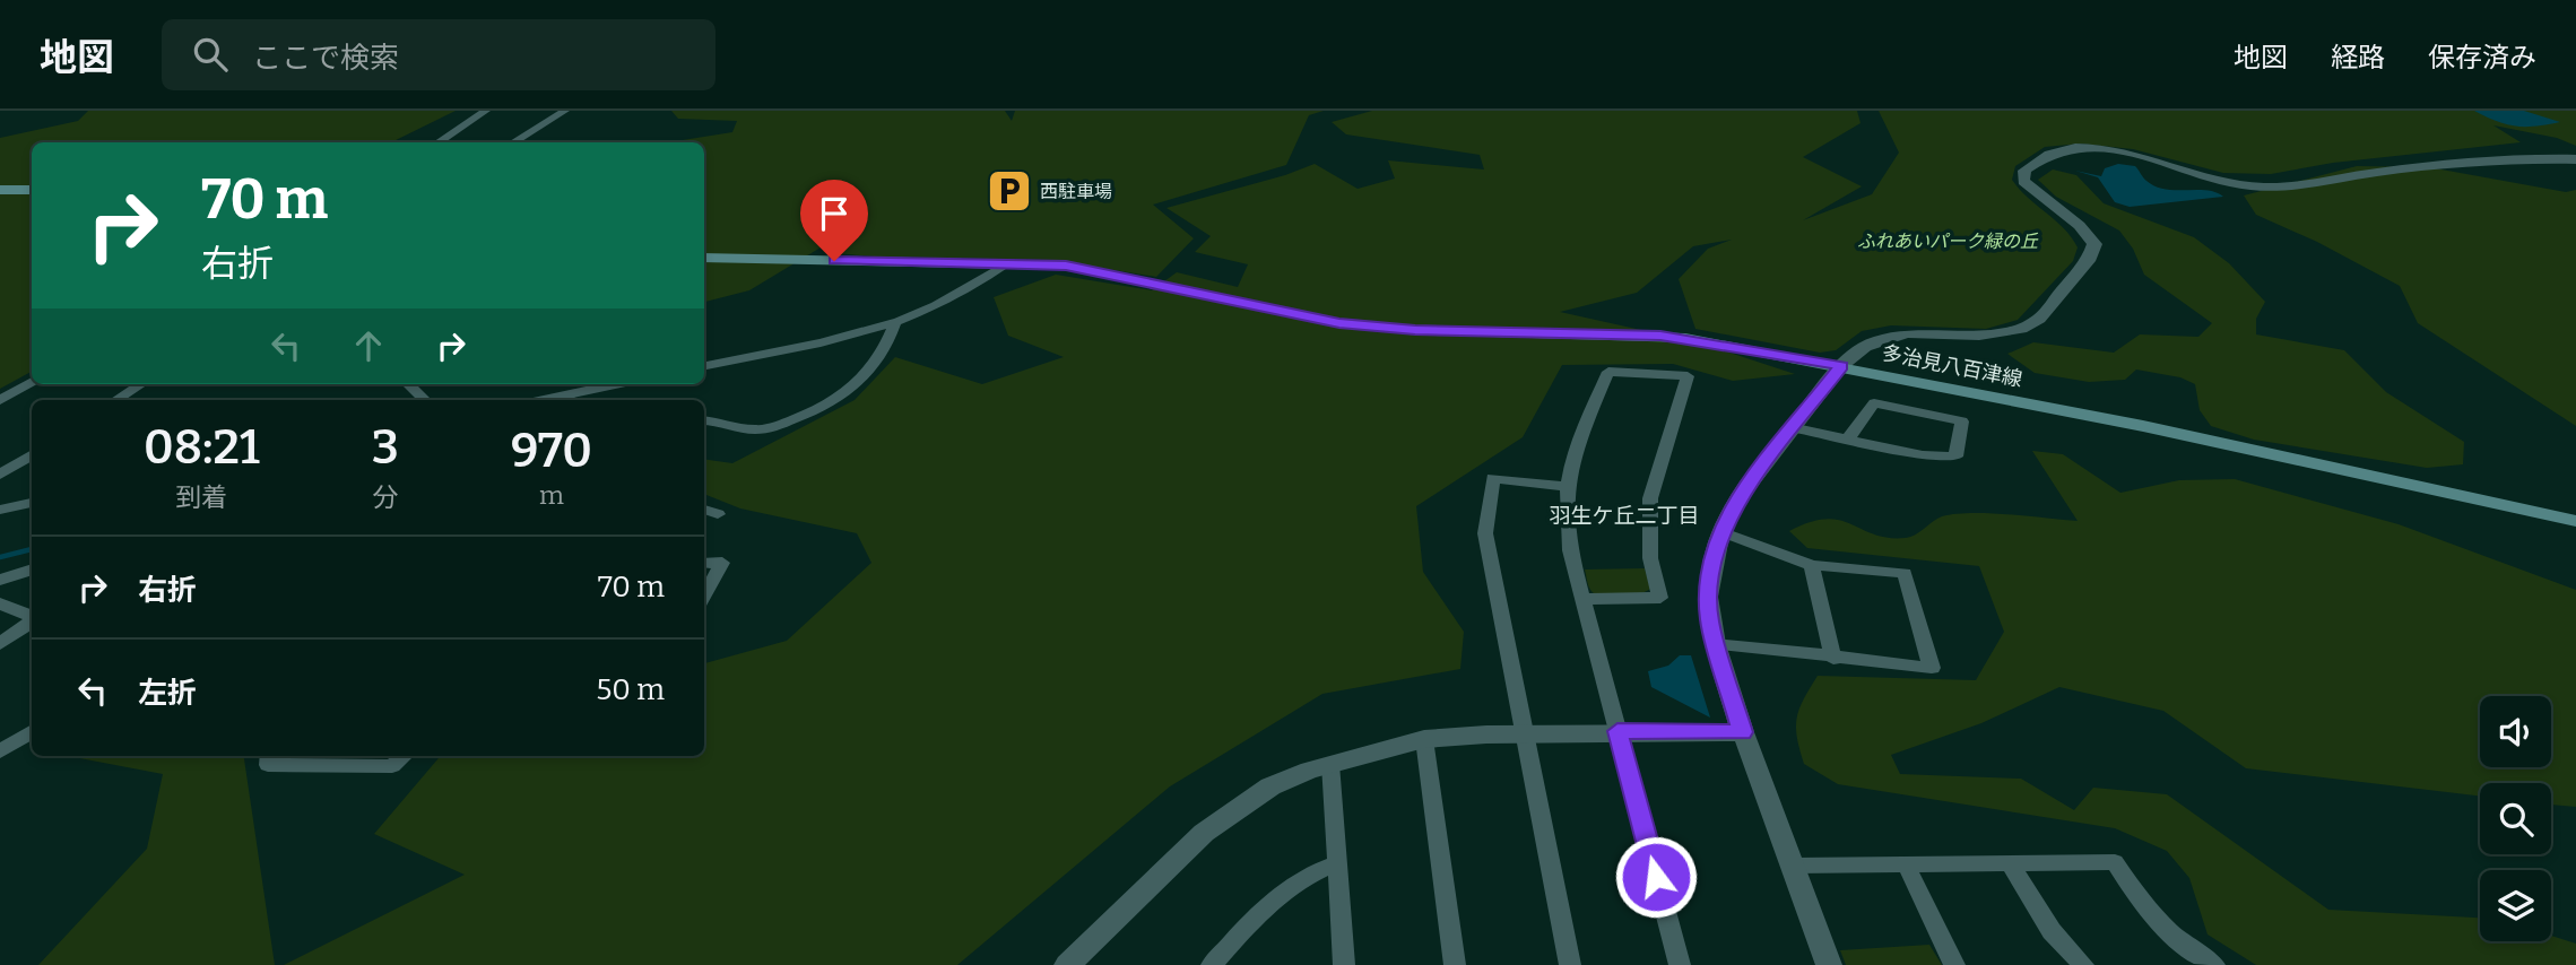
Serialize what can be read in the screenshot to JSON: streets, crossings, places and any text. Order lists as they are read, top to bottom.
{
  "streets": {
    "main road": ["多治見八百津線"]
  },
  "districts": ["羽生ケ丘二丁目"],
  "parks": ["ふれあいパーク緑の丘"],
  "places": {
    "parking": ["西駐車場"]
  },
  "page": {
    "header": "地図",
    "search": "ここで検索",
    "nav": ["地図", "経路", "保存済み"],
    "turn": ["70 m", "右折"],
    "eta": [
      "08:21",
      "到着",
      "3",
      "分",
      "970",
      "m"
    ],
    "list": [
      {
        "name": "右折",
        "value": "70 m"
      },
      {
        "name": "左折",
        "value": "50 m"
      }
    ]
  }
}
